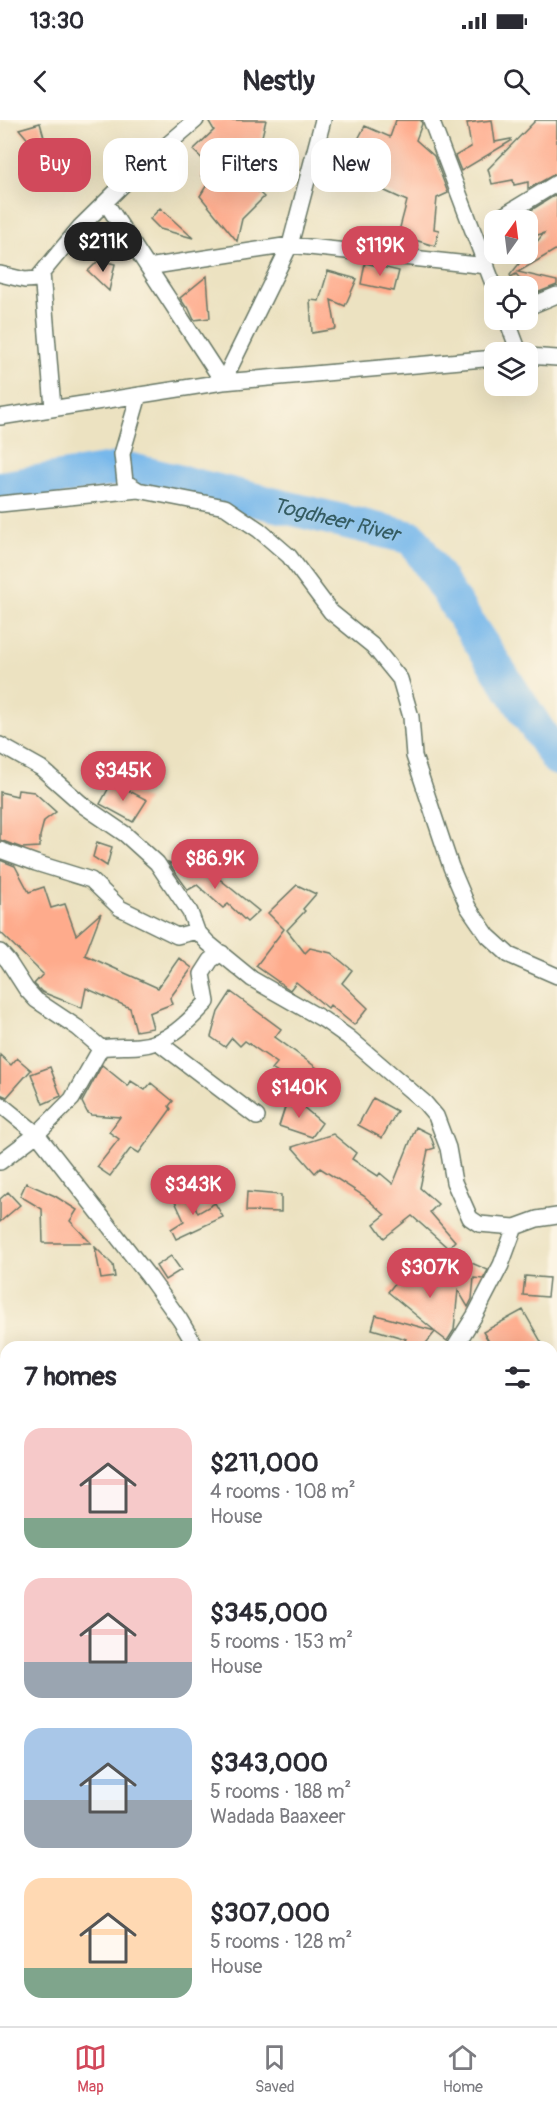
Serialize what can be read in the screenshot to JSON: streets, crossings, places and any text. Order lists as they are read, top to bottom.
{
  "water": ["Togdheer River"],
  "north": "top",
  "page": {
    "status": "13:30",
    "header": "Nestly",
    "chip": [
      "Buy",
      "Rent",
      "Filters",
      "New"
    ],
    "price": [
      "$211K",
      "$119K",
      "$345K",
      "$86.9K",
      "$140K",
      "$343K",
      "$307K"
    ],
    "heading": "7 homes",
    "list": [
      {
        "name": "$211,000",
        "note": "4 rooms · 108 m² · House"
      },
      {
        "name": "$345,000",
        "note": "5 rooms · 153 m² · House"
      },
      {
        "name": "$343,000",
        "note": "5 rooms · 188 m² · Wadada Baaxeer"
      },
      {
        "name": "$307,000",
        "note": "5 rooms · 128 m² · House"
      }
    ],
    "tabs": ["Map", "Saved", "Home"]
  }
}
